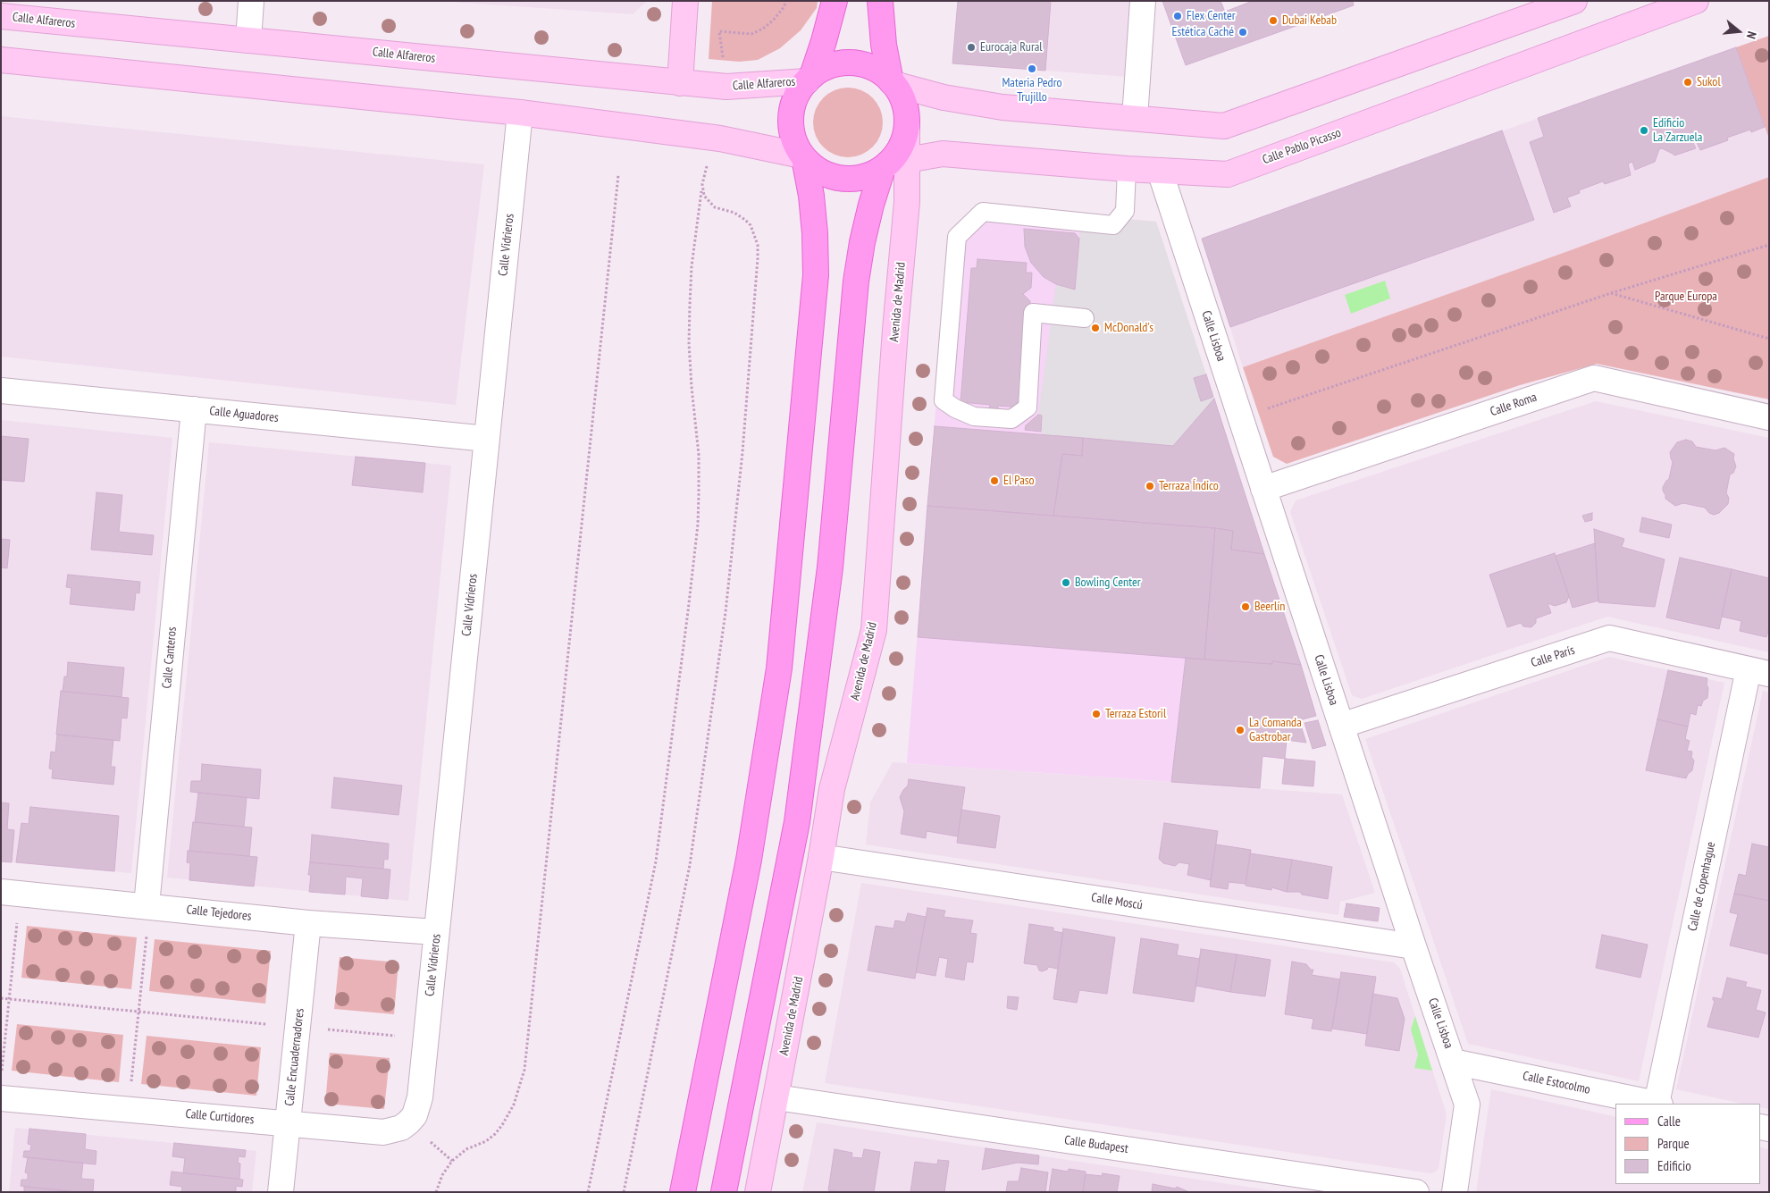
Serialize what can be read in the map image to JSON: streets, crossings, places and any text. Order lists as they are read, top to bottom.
{
  "streets": {
    "street": [
      "Calle Alfareros",
      "Calle Pablo Picasso",
      "Calle Vidrieros",
      "Avenida de Madrid",
      "Calle Lisboa",
      "Calle Roma",
      "Calle Aguadores",
      "Calle París",
      "Calle Canteros",
      "Calle de Copenhague",
      "Calle Moscú",
      "Calle Tejedores",
      "Calle Encuadernadores",
      "Calle Estocolmo",
      "Calle Curtidores",
      "Calle Budapest"
    ]
  },
  "crossings": [
    ["Calle Alfareros", "Calle Pablo Picasso"],
    ["Calle Alfareros", "Avenida de Madrid"],
    ["Calle Pablo Picasso", "Avenida de Madrid"],
    ["Calle Pablo Picasso", "Calle Lisboa"],
    ["Calle Vidrieros", "Calle Aguadores"],
    ["Calle Vidrieros", "Calle Tejedores"],
    ["Calle Vidrieros", "Calle Curtidores"],
    ["Avenida de Madrid", "Calle Moscú"],
    ["Avenida de Madrid", "Calle Budapest"],
    ["Calle Lisboa", "Calle Roma"],
    ["Calle Lisboa", "Calle París"],
    ["Calle Lisboa", "Calle Moscú"],
    ["Calle Lisboa", "Calle Estocolmo"],
    ["Calle Aguadores", "Calle Canteros"],
    ["Calle París", "Calle de Copenhague"],
    ["Calle Canteros", "Calle Tejedores"],
    ["Calle Tejedores", "Calle Encuadernadores"],
    ["Calle Encuadernadores", "Calle Curtidores"]
  ],
  "parks": ["Parque Europa"],
  "places": [
    "Flex Center",
    "Dubai Kebab",
    "Estética Caché",
    "Eurocaja Rural",
    "Materia Pedro Trujillo",
    "Sukol",
    "Edificio La Zarzuela",
    "McDonald's",
    "El Paso",
    "Terraza Índico",
    "Bowling Center",
    "Beerlín",
    "Terraza Estoril",
    "La Comanda Gastrobar"
  ],
  "legend": ["Calle", "Parque", "Edificio"],
  "north": "right"
}
